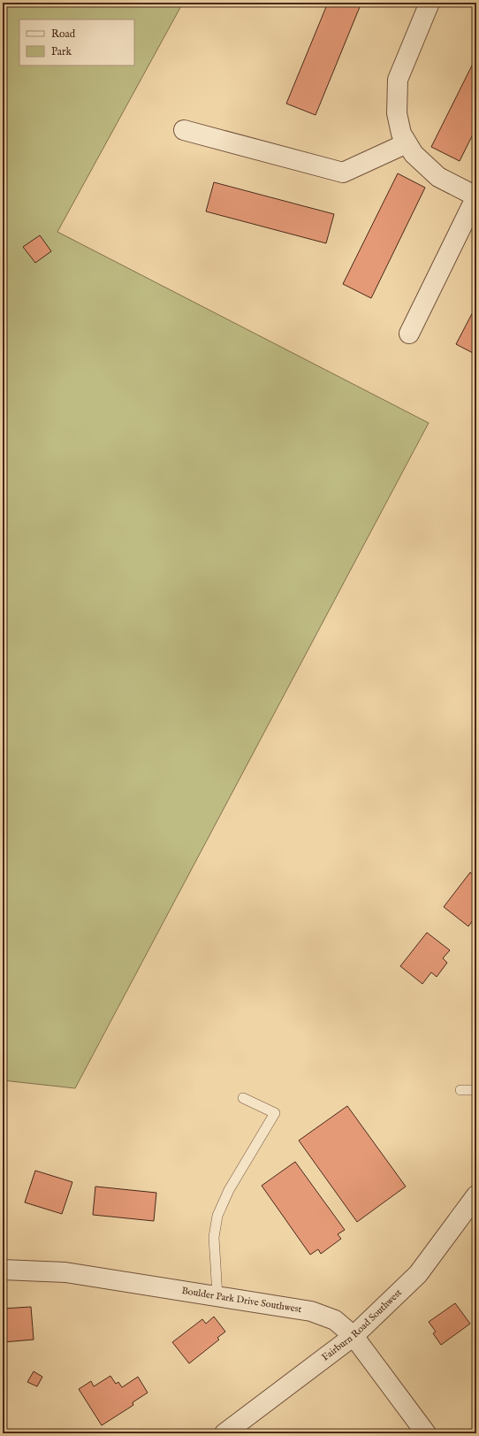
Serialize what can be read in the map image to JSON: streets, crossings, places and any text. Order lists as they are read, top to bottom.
{
  "streets": {
    "street": ["Boulder Park Drive Southwest", "Fairburn Road Southwest"]
  },
  "crossings": [
    ["Boulder Park Drive Southwest", "Fairburn Road Southwest"]
  ],
  "legend": ["Road", "Park"]
}
